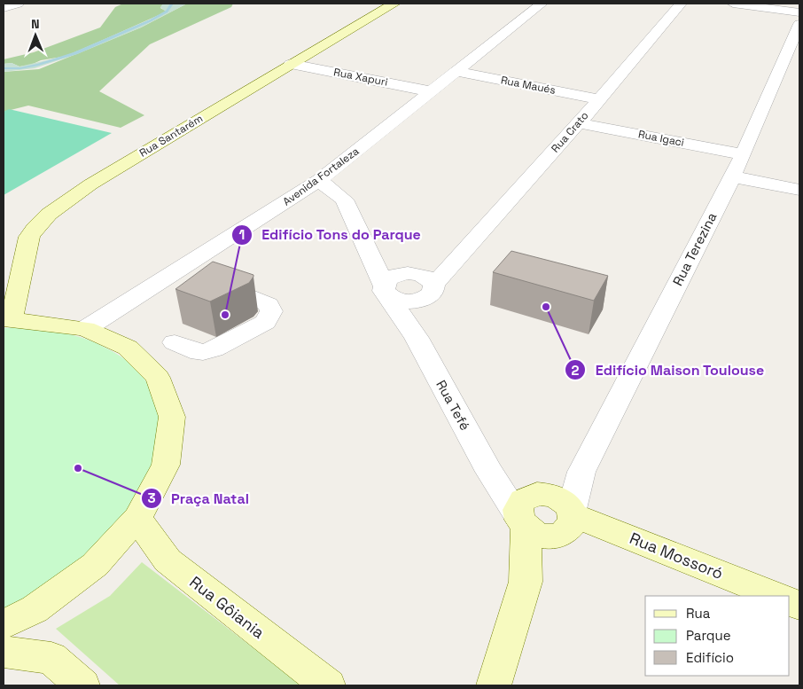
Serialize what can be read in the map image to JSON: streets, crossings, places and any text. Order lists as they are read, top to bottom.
{
  "streets": {
    "street": [
      "Rua Xapuri",
      "Rua Maués",
      "Rua Crato",
      "Rua Santarém",
      "Rua Igaci",
      "Avenida Fortaleza",
      "Rua Terezina",
      "Rua Tefé",
      "Rua Mossoró",
      "Rua Gôiania"
    ]
  },
  "crossings": [
    ["Rua Xapuri", "Rua Santarém"],
    ["Rua Xapuri", "Avenida Fortaleza"],
    ["Rua Maués", "Rua Crato"],
    ["Rua Maués", "Avenida Fortaleza"],
    ["Rua Crato", "Rua Igaci"],
    ["Rua Crato", "Rua Tefé"],
    ["Rua Igaci", "Rua Terezina"],
    ["Avenida Fortaleza", "Rua Tefé"],
    ["Rua Terezina", "Rua Tefé"],
    ["Rua Terezina", "Rua Mossoró"]
  ],
  "places": ["Edifício Maison Toulouse", "Edifício Tons do Parque", "Praça Natal"],
  "legend": ["Rua", "Parque", "Edifício"],
  "north": "top"
}
